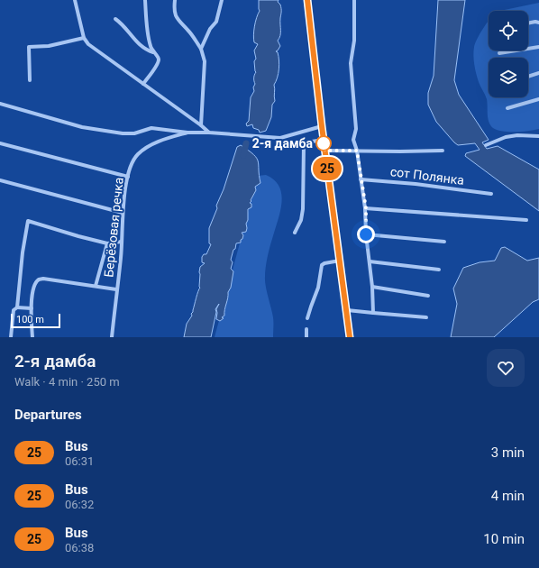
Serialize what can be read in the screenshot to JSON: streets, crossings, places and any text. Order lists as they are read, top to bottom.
{
  "streets": {
    "street": ["сот Полянка", "Берёзовая речка"]
  },
  "places": ["2-я дамба"],
  "lines": ["bus line 25"],
  "scale_bar": "100 m",
  "page": {
    "on_map": "25",
    "scale": "100 m",
    "heading": [
      ["2-я дамба", "Walk · 4 min · 250 m"],
      "Departures"
    ],
    "list": [
      {
        "mark": "25",
        "name": "Bus",
        "note": "06:31",
        "value": "3 min"
      },
      {
        "mark": "25",
        "name": "Bus",
        "note": "06:32",
        "value": "4 min"
      },
      {
        "mark": "25",
        "name": "Bus",
        "note": "06:38",
        "value": "10 min"
      }
    ]
  }
}
